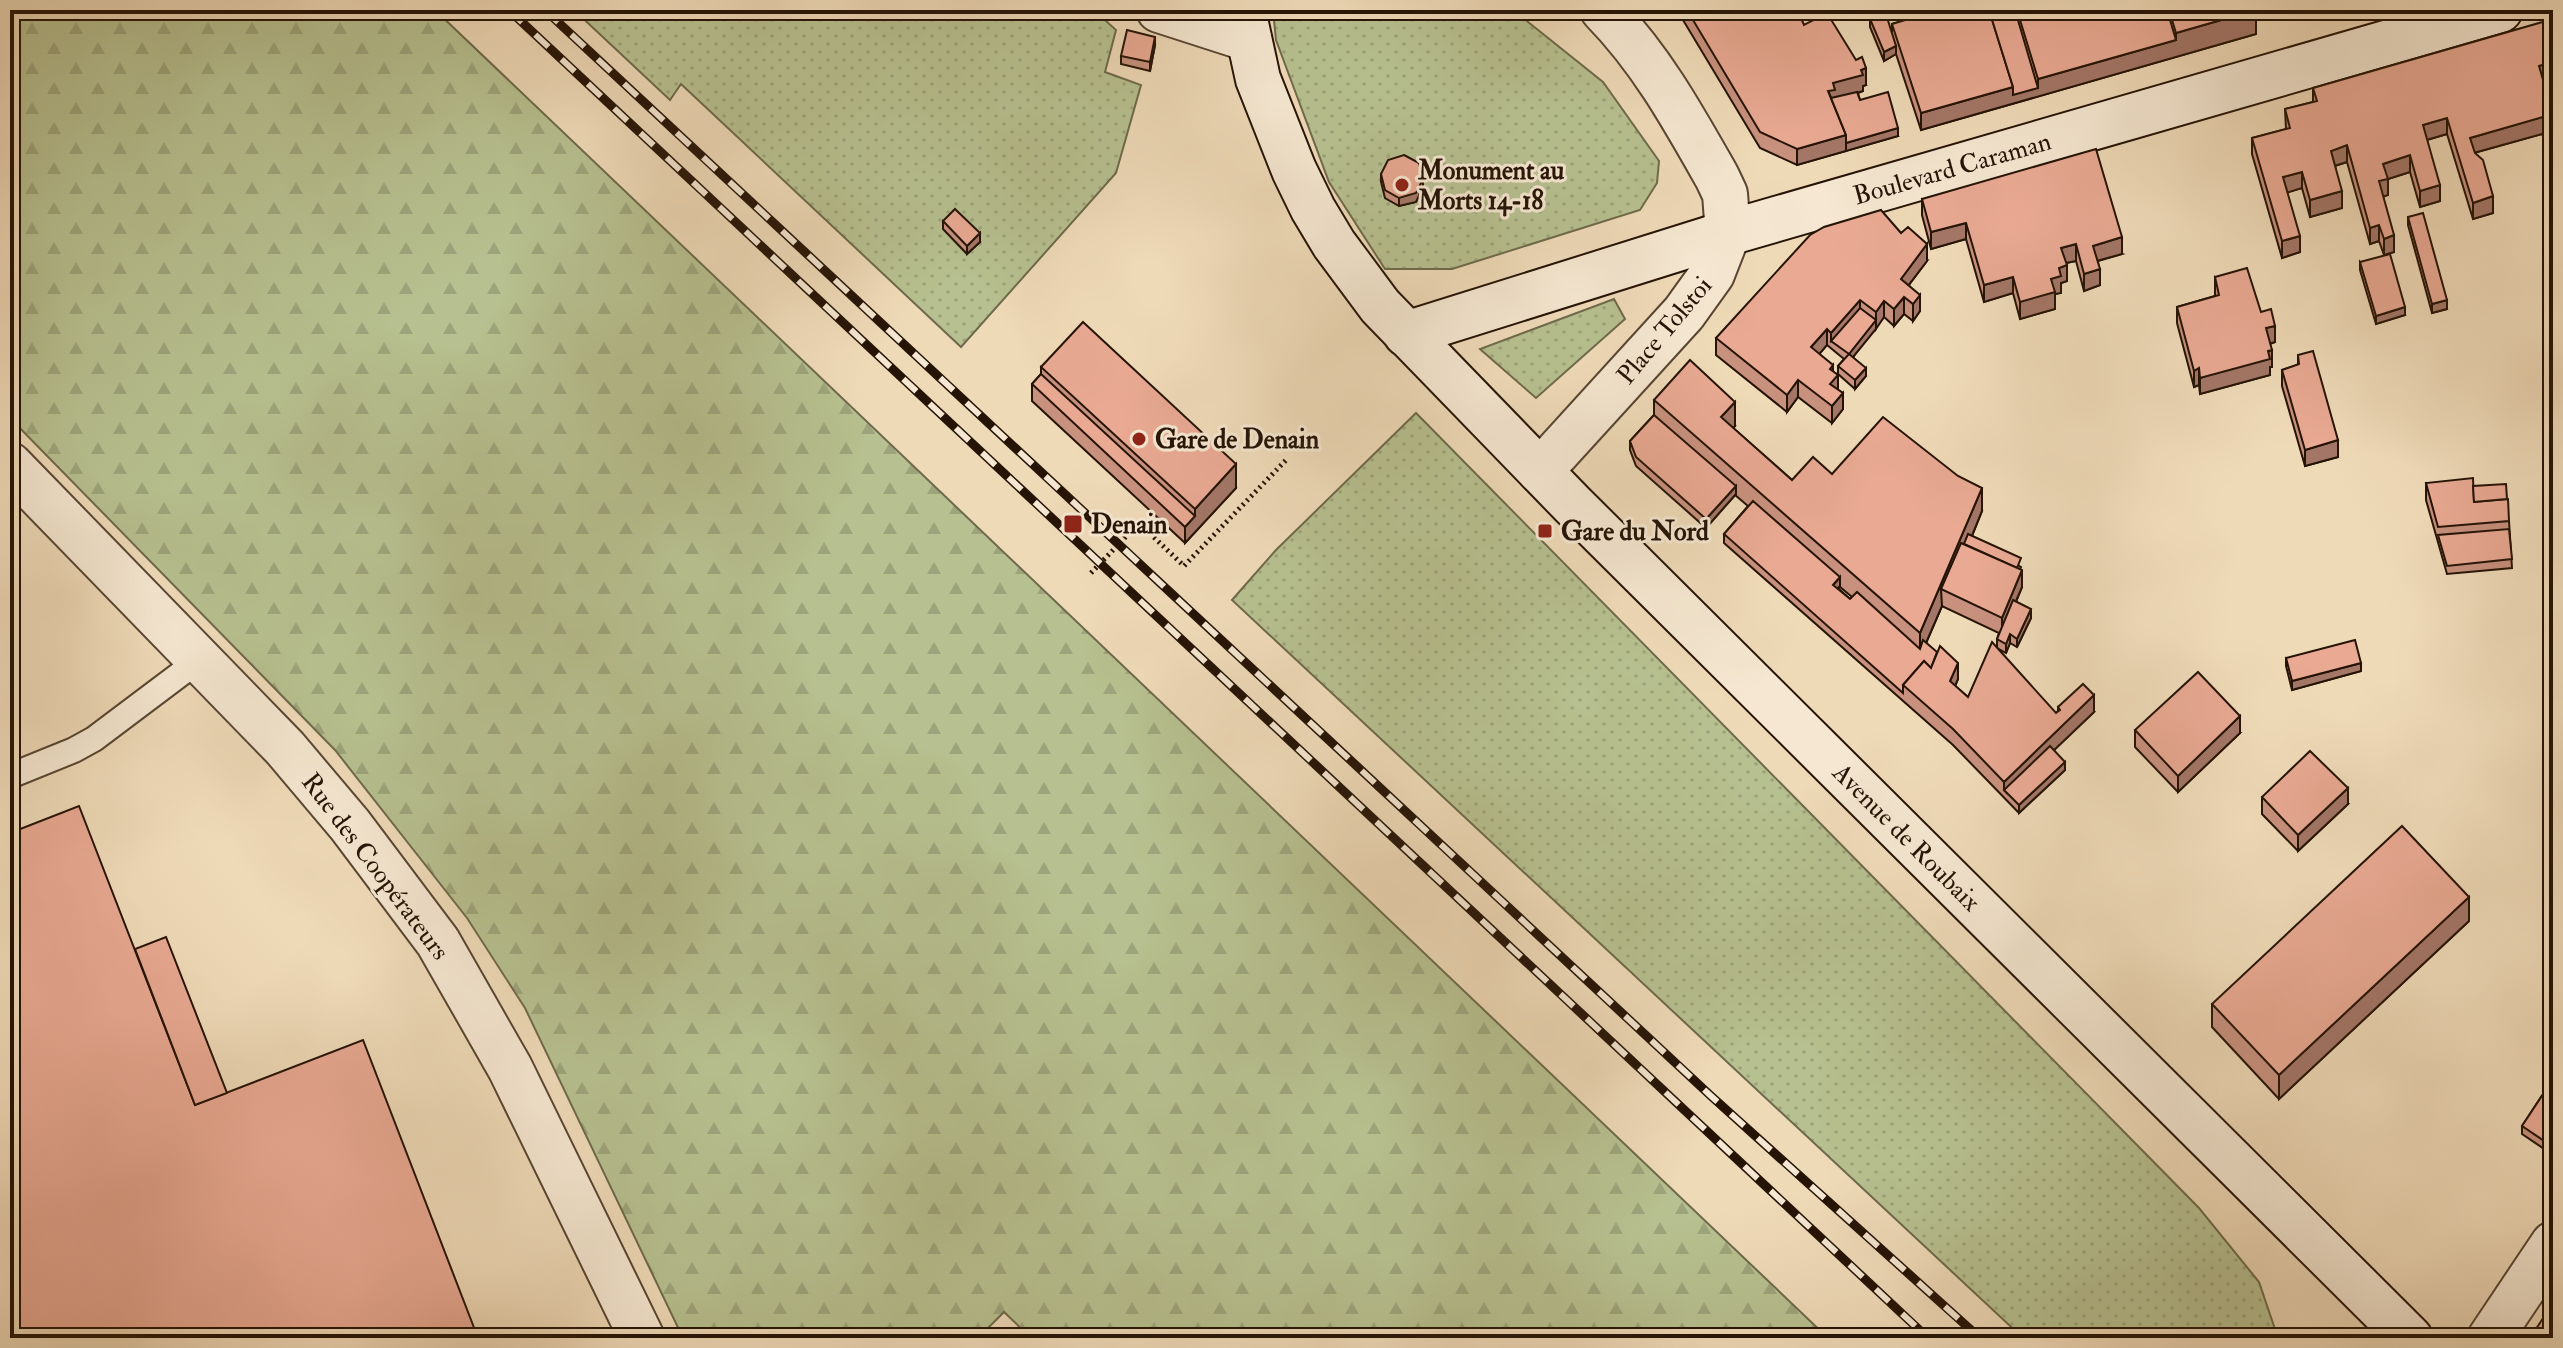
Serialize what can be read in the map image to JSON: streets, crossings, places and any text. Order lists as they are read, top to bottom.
{
  "streets": {
    "street": [
      "Boulevard Caraman",
      "Place Tolstoi",
      "Avenue de Roubaix",
      "Rue des Coopérateurs"
    ]
  },
  "crossings": [
    ["Boulevard Caraman", "Place Tolstoi"],
    ["Boulevard Caraman", "Avenue de Roubaix"],
    ["Place Tolstoi", "Avenue de Roubaix"]
  ],
  "places": {
    "other": ["Monument au Morts 14-18", "Gare de Denain"],
    "transit": ["Denain", "Gare du Nord"]
  }
}
